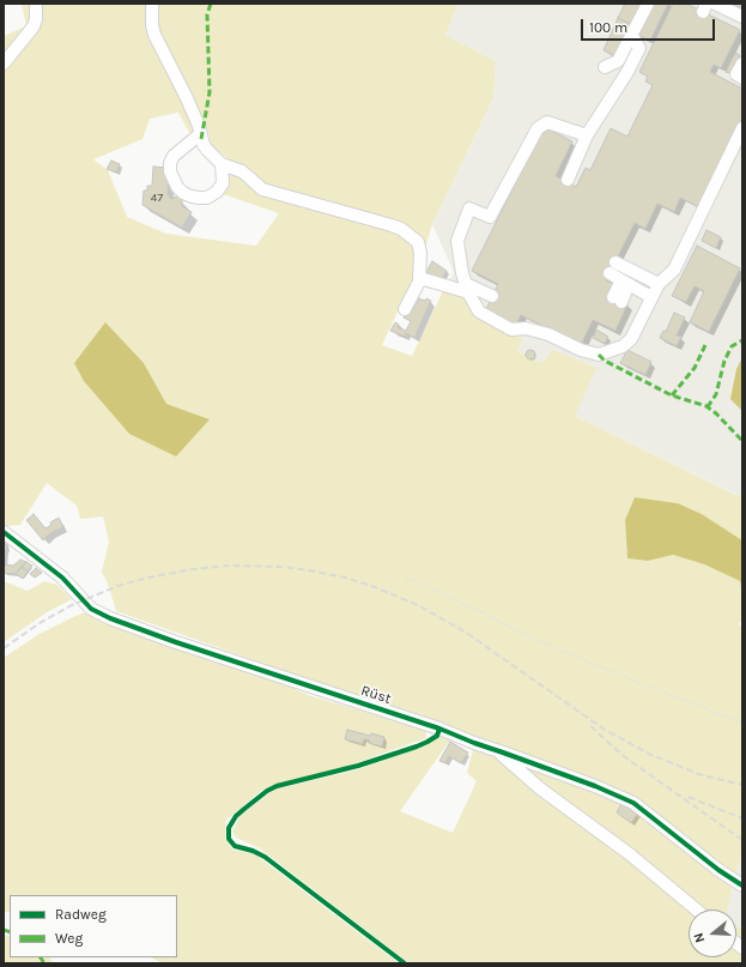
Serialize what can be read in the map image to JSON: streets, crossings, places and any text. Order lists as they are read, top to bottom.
{
  "streets": {
    "street": ["Rüst"]
  },
  "house_numbers": ["47"],
  "legend": ["Radweg", "Weg"],
  "scale_bar": "100 m",
  "north": "left"
}
